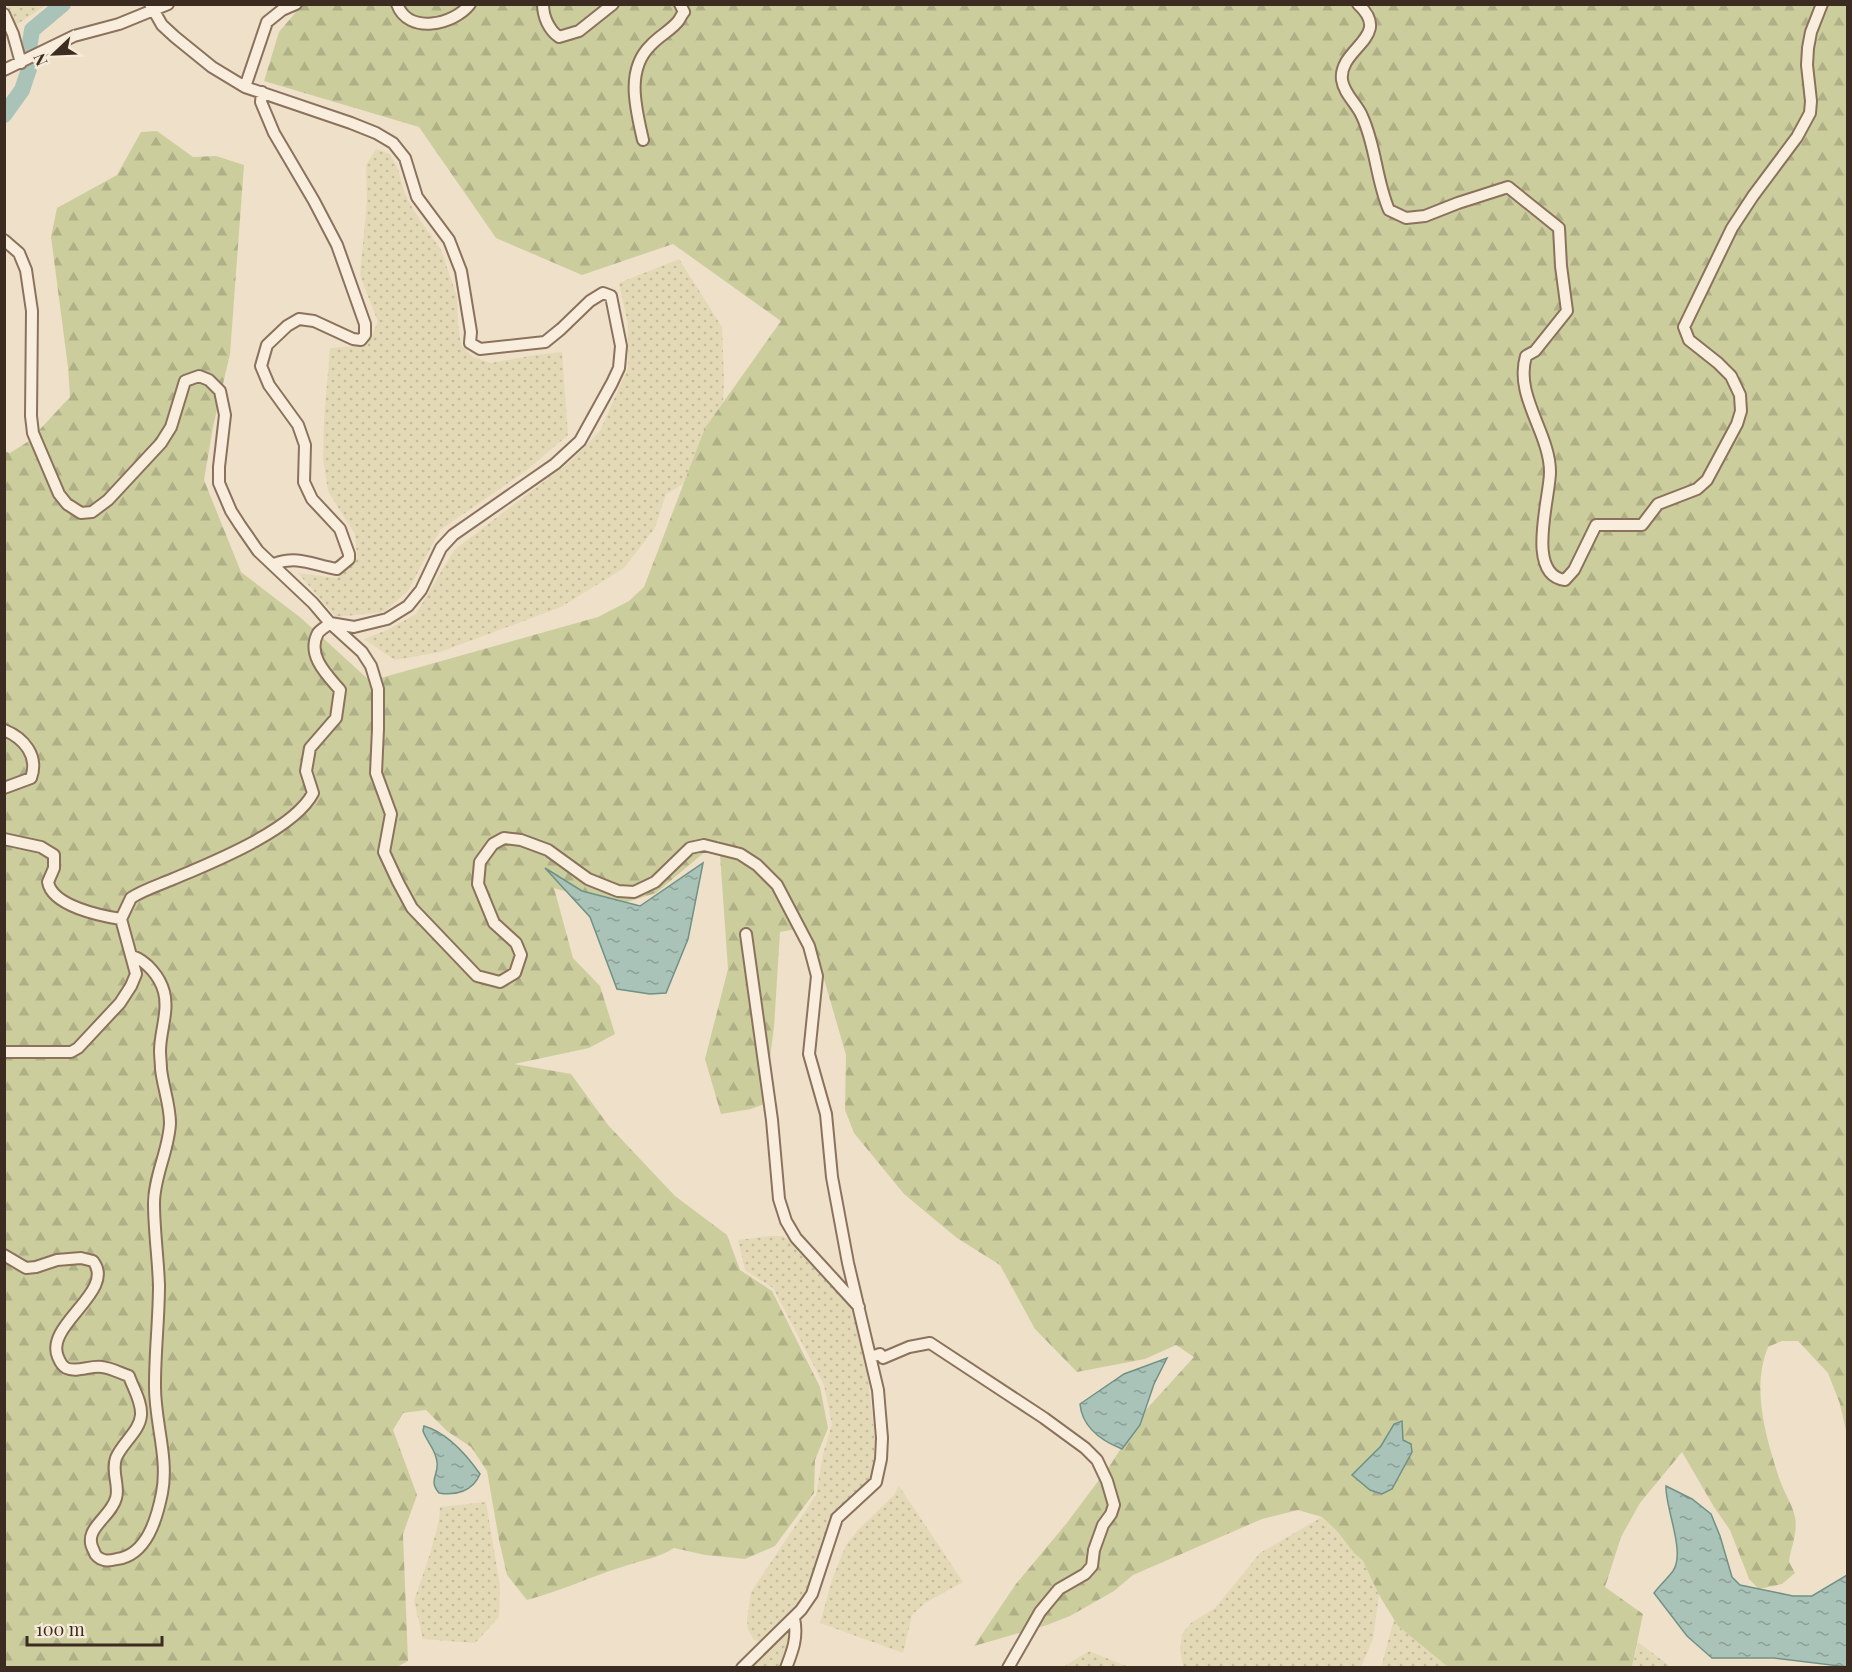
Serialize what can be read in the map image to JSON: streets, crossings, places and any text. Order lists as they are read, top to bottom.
{
  "scale_bar": "100 m",
  "north": "bottom left"
}
